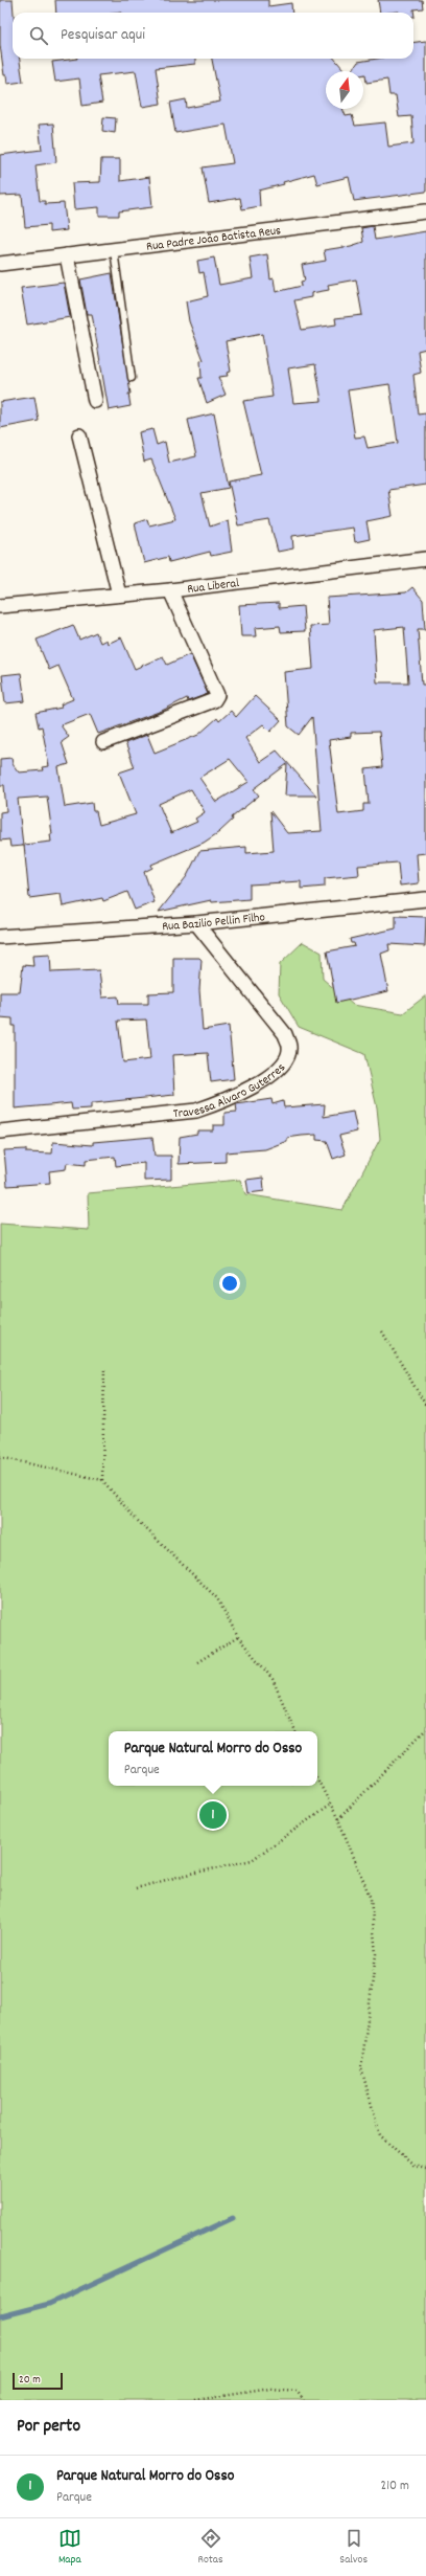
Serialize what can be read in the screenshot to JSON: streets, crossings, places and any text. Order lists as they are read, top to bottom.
{
  "streets": {
    "street": [
      "Rua Padre João Batista Reus",
      "Rua Liberal",
      "Rua Bazilio Pellin Filho",
      "Travessa Alvaro Guterres"
    ]
  },
  "crossings": [
    ["Rua Bazilio Pellin Filho", "Travessa Alvaro Guterres"]
  ],
  "scale_bar": "20 m",
  "north": "top",
  "page": {
    "search": "Pesquisar aqui",
    "popup": ["Parque Natural Morro do Osso", "Parque"],
    "pins": "1",
    "scale": "20 m",
    "heading": "Por perto",
    "list": [
      {
        "mark": "1",
        "name": "Parque Natural Morro do Osso",
        "note": "Parque",
        "value": "210 m"
      }
    ],
    "nav": ["Mapa", "Rotas", "Salvos"]
  }
}
